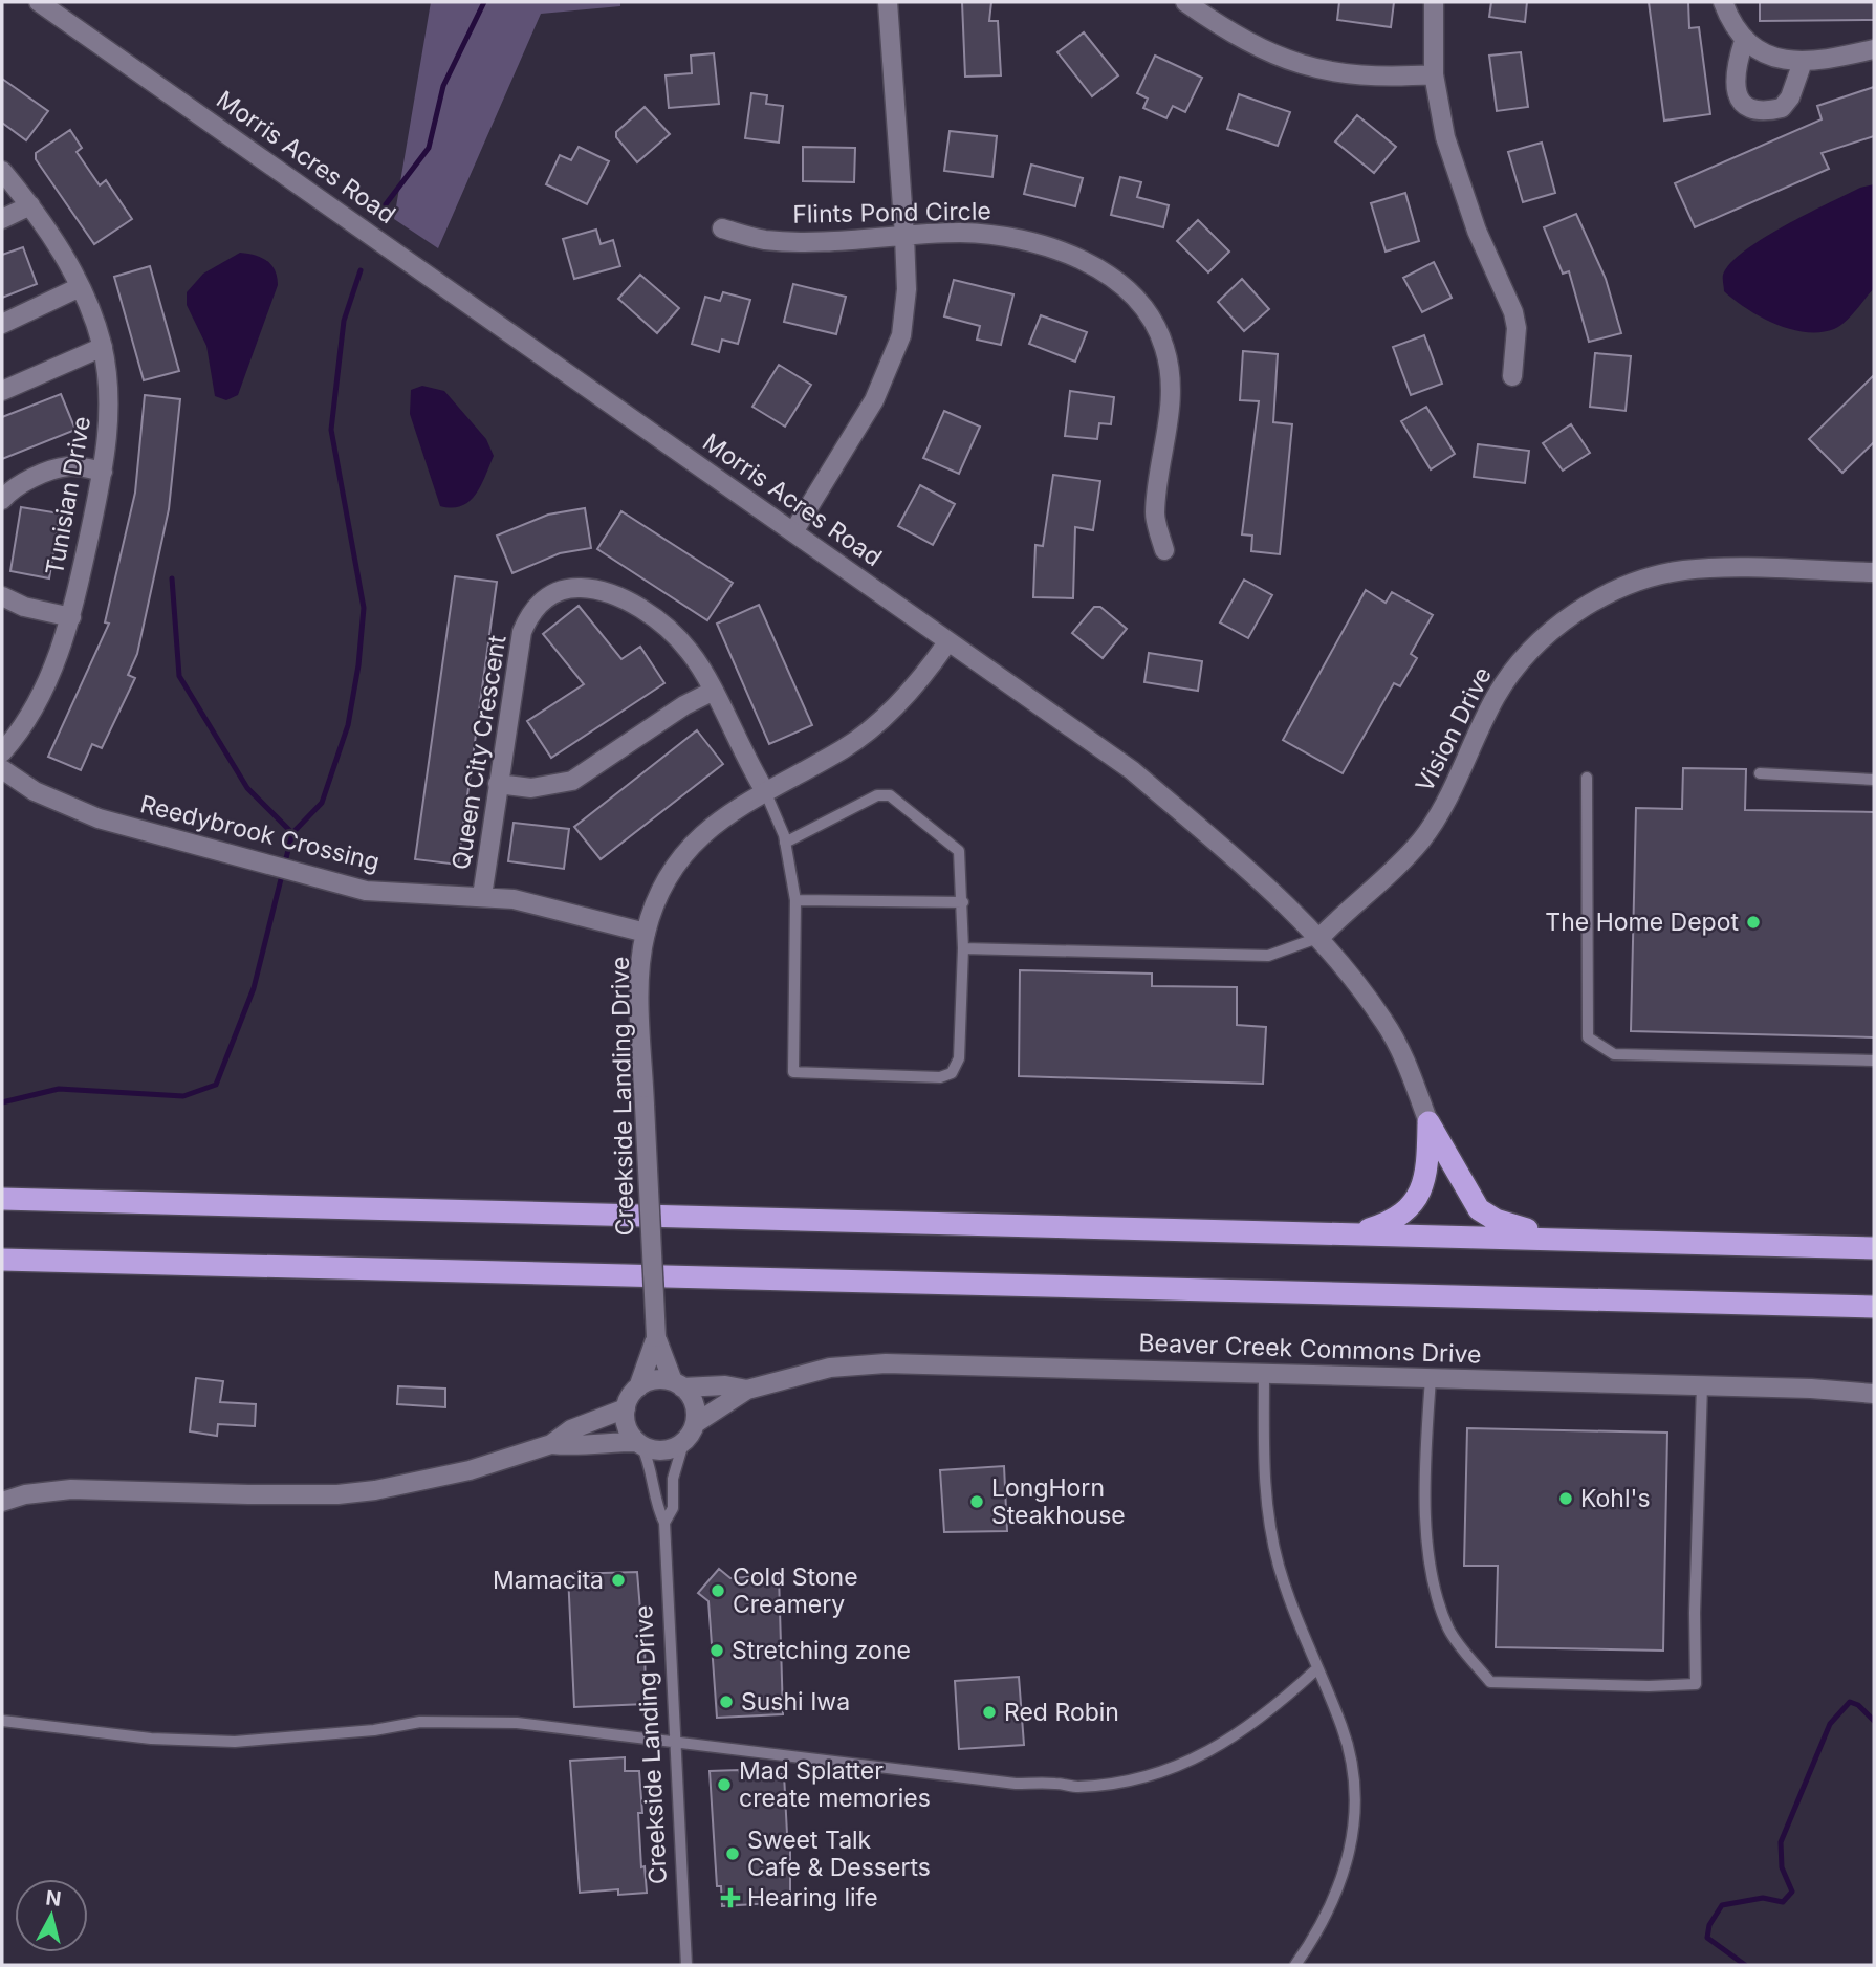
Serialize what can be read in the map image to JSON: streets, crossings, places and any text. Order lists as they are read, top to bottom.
{
  "streets": {
    "street": [
      "Morris Acres Road",
      "Flints Pond Circle",
      "Tunisian Drive",
      "Vision Drive",
      "Queen City Crescent",
      "Reedybrook Crossing",
      "Creekside Landing Drive",
      "Beaver Creek Commons Drive"
    ]
  },
  "crossings": [
    ["Morris Acres Road", "Vision Drive"],
    ["Morris Acres Road", "Creekside Landing Drive"],
    ["Queen City Crescent", "Reedybrook Crossing"],
    ["Queen City Crescent", "Creekside Landing Drive"],
    ["Reedybrook Crossing", "Creekside Landing Drive"],
    ["Creekside Landing Drive", "Beaver Creek Commons Drive"]
  ],
  "places": {
    "other": [
      "The Home Depot",
      "Kohl's",
      "LongHorn Steakhouse",
      "Mamacita",
      "Cold Stone Creamery",
      "Stretching zone",
      "Sushi Iwa",
      "Red Robin",
      "Mad Splatter create memories",
      "Sweet Talk Cafe & Desserts"
    ],
    "health": ["Hearing life"]
  },
  "north": "top"
}
